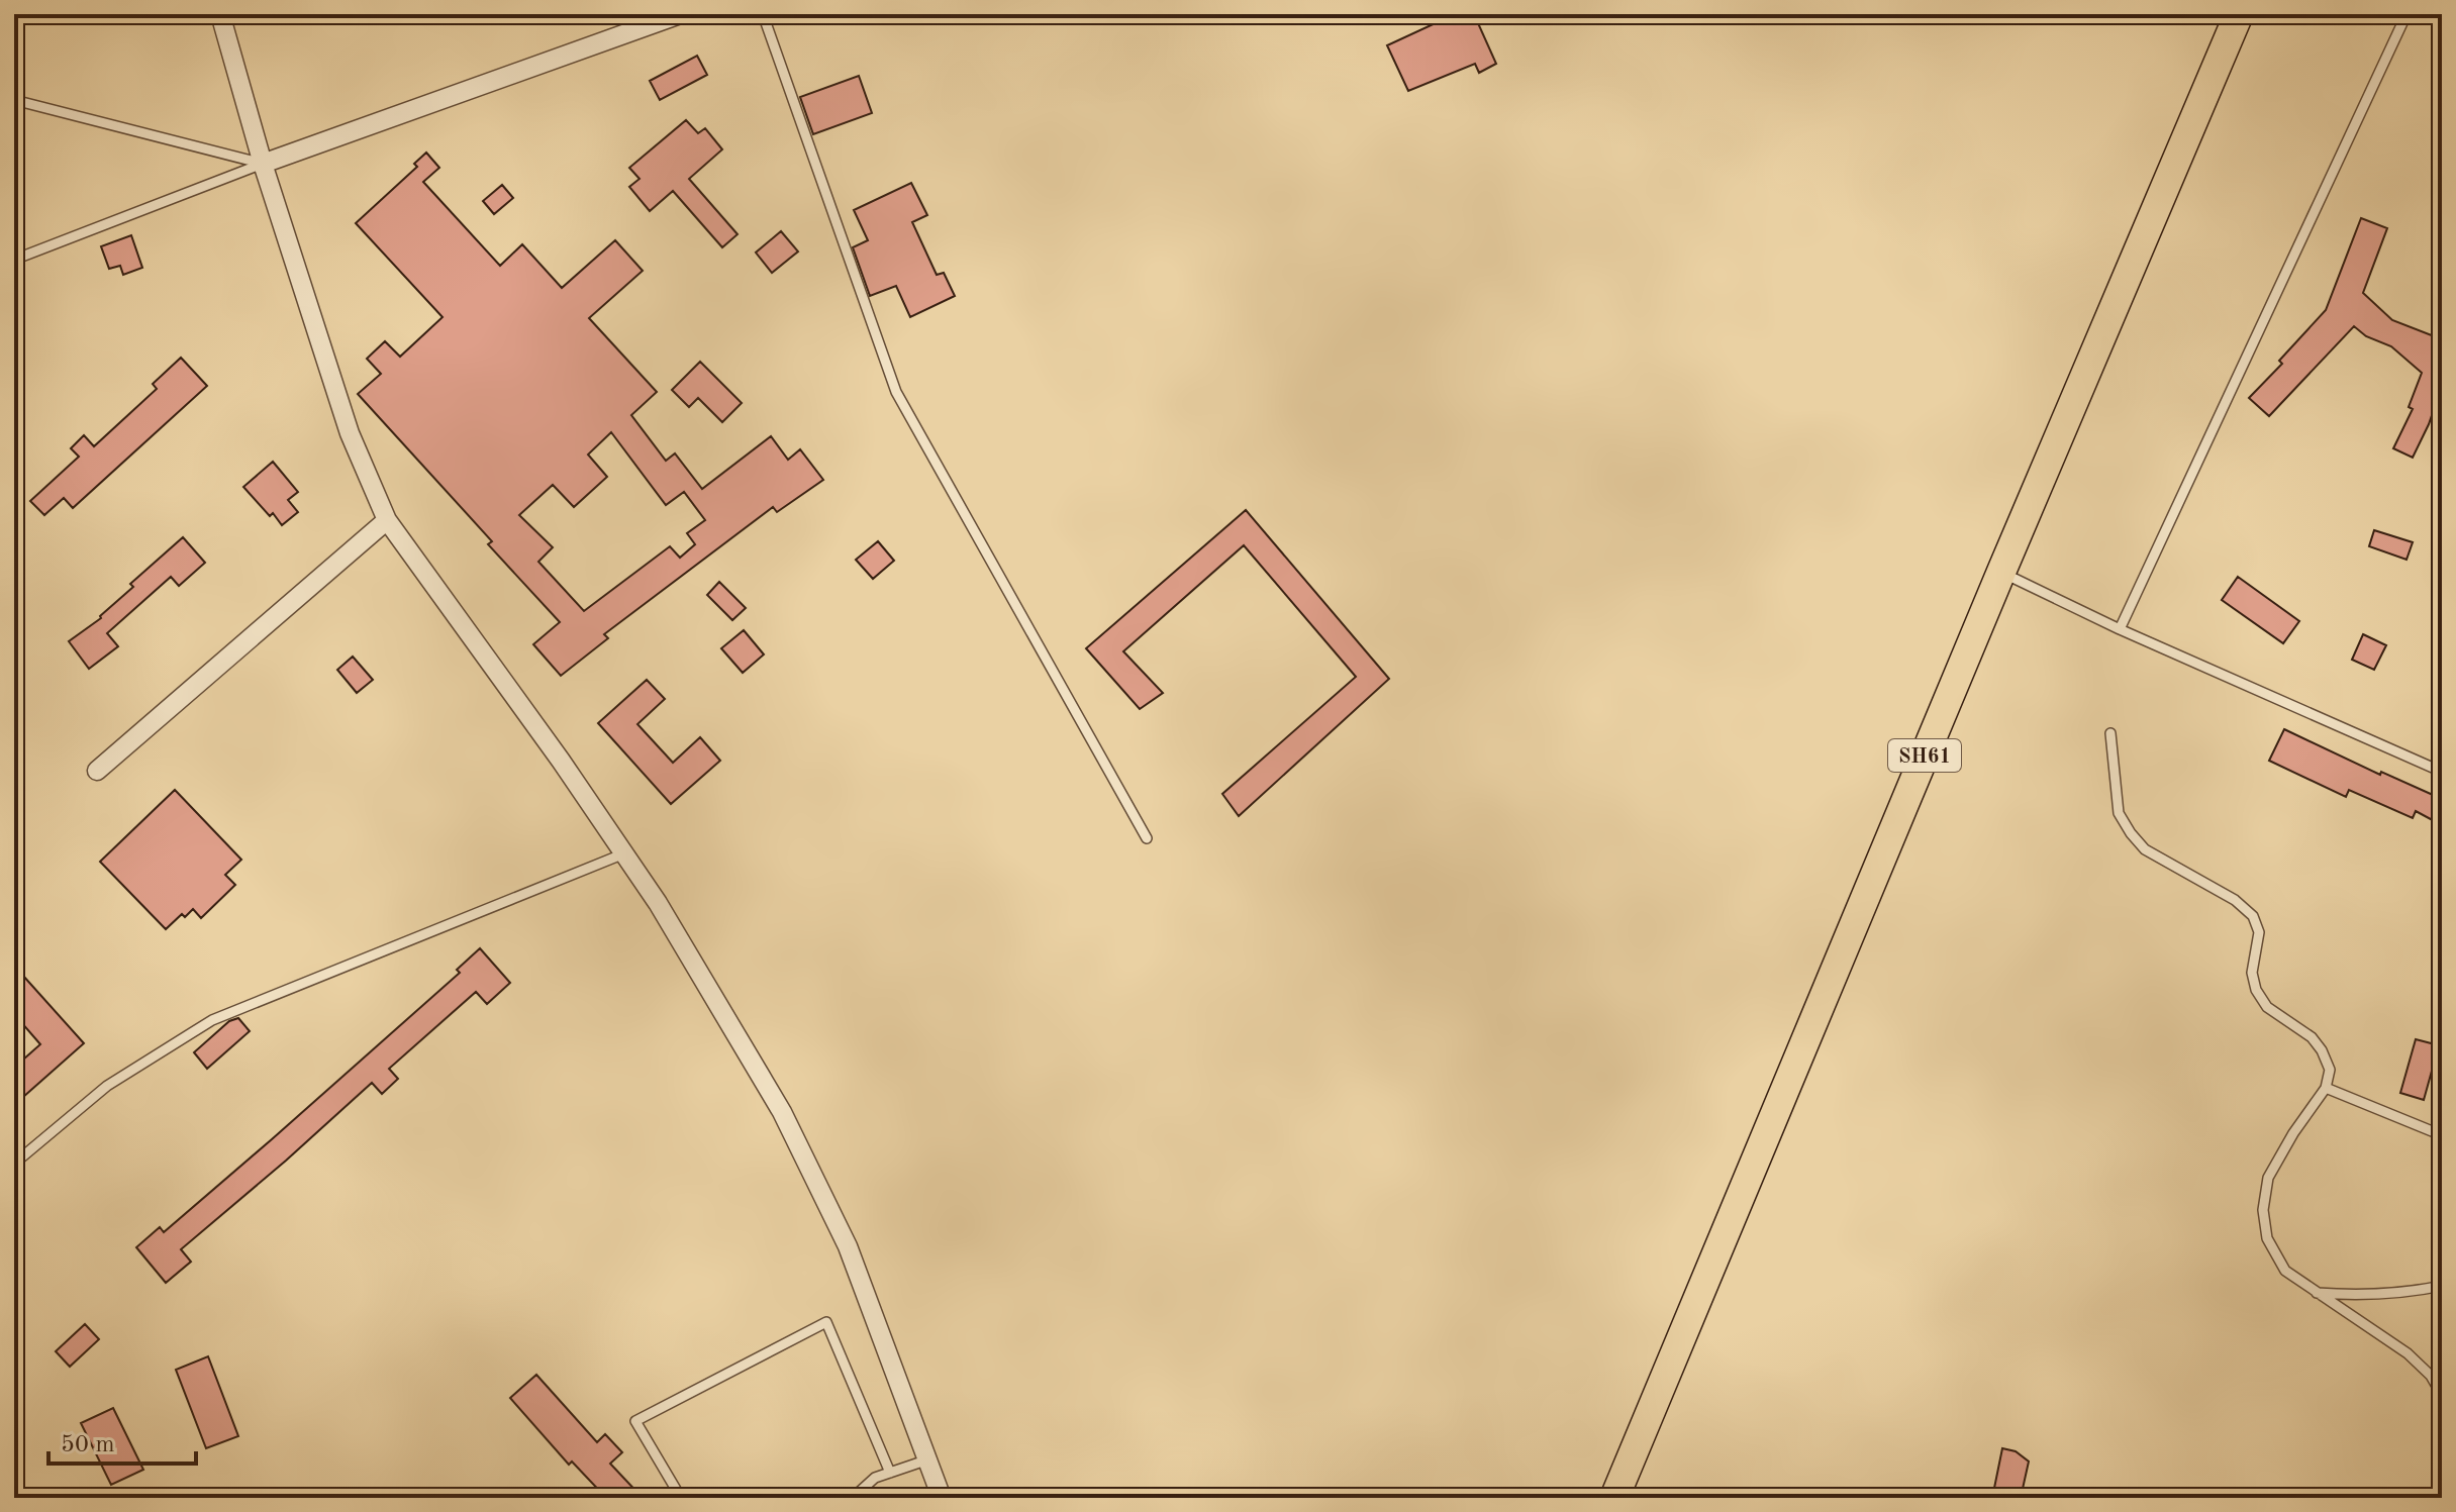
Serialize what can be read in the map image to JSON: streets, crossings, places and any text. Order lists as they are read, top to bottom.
{
  "streets": {
    "main road": ["SH61"]
  },
  "scale_bar": "50 m"
}
